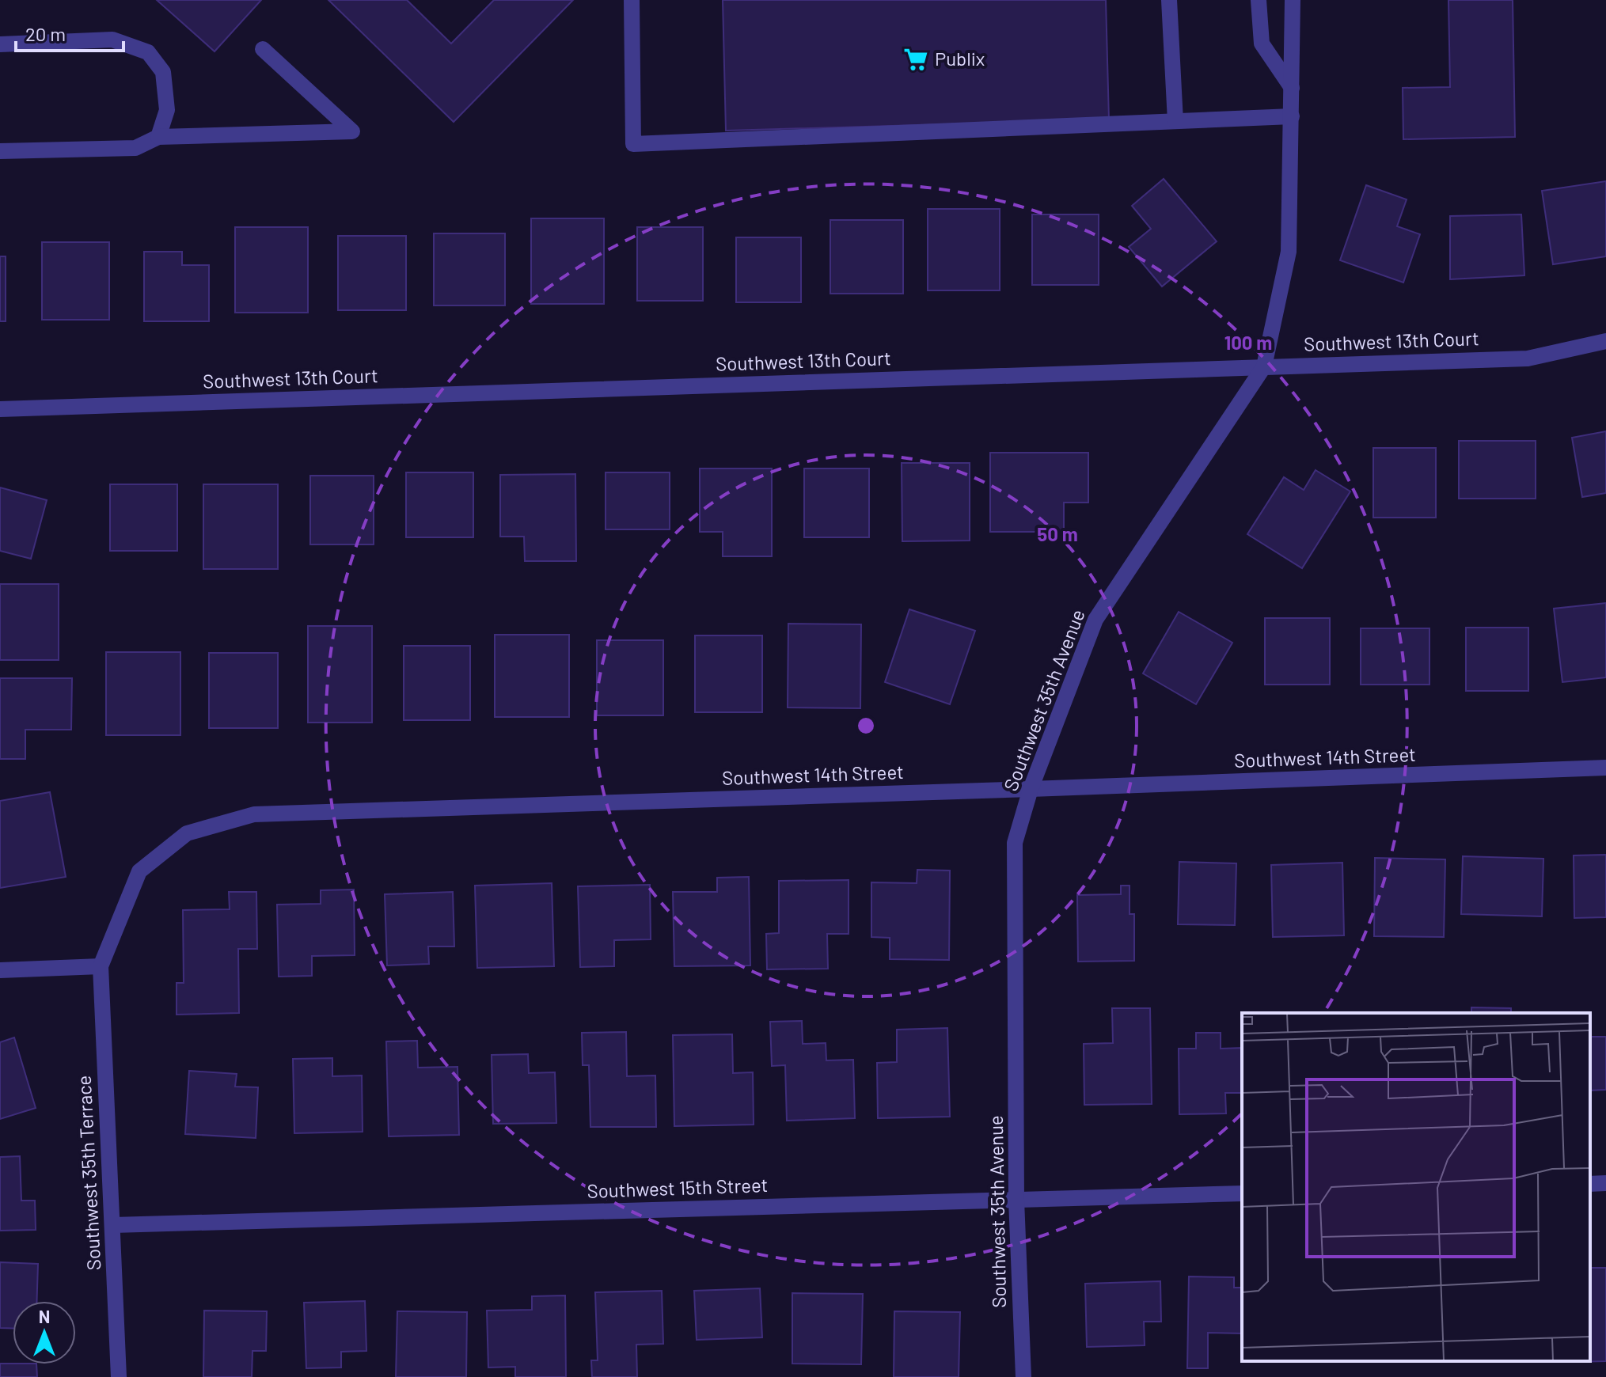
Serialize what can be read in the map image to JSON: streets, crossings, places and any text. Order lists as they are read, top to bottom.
{
  "streets": {
    "street": [
      "Southwest 13th Court",
      "Southwest 35th Avenue",
      "Southwest 14th Street",
      "Southwest 35th Terrace",
      "Southwest 15th Street"
    ]
  },
  "crossings": [
    ["Southwest 13th Court", "Southwest 35th Avenue"],
    ["Southwest 35th Avenue", "Southwest 14th Street"],
    ["Southwest 35th Avenue", "Southwest 15th Street"],
    ["Southwest 14th Street", "Southwest 35th Terrace"],
    ["Southwest 35th Terrace", "Southwest 15th Street"]
  ],
  "places": {
    "supermarket": ["Publix"]
  },
  "scale_bar": "20 m",
  "north": "top",
  "rings": ["100 m", "50 m"]
}
